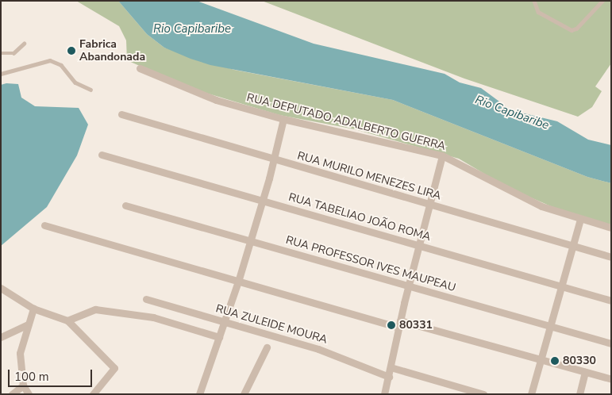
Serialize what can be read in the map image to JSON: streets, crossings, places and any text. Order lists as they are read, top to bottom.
{
  "streets": {
    "street": [
      "RUA DEPUTADO ADALBERTO GUERRA",
      "RUA MURILO MENEZES LIRA",
      "RUA TABELIAO JOÃO ROMA",
      "RUA PROFESSOR IVES MAUPEAU",
      "RUA ZULEIDE MOURA"
    ]
  },
  "water": ["Rio Capibaribe"],
  "places": ["Fabrica Abandonada", "80331", "80330"],
  "scale_bar": "100 m"
}
